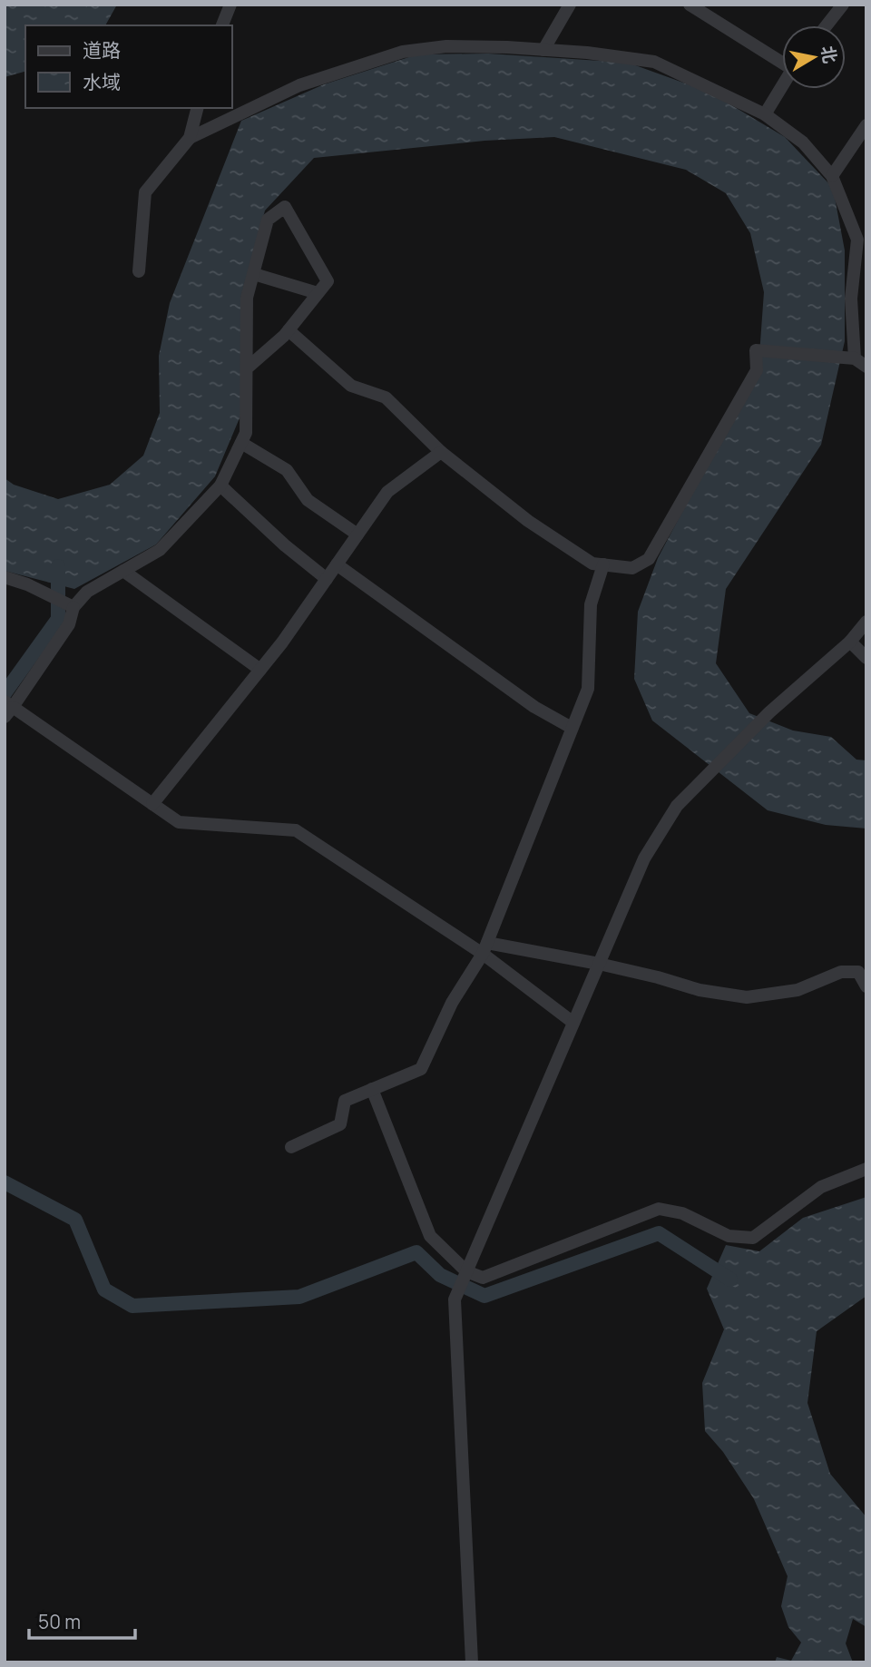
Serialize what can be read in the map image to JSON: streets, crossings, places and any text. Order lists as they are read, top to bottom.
{
  "legend": ["道路", "水域"],
  "scale_bar": "50 m",
  "north": "right"
}
